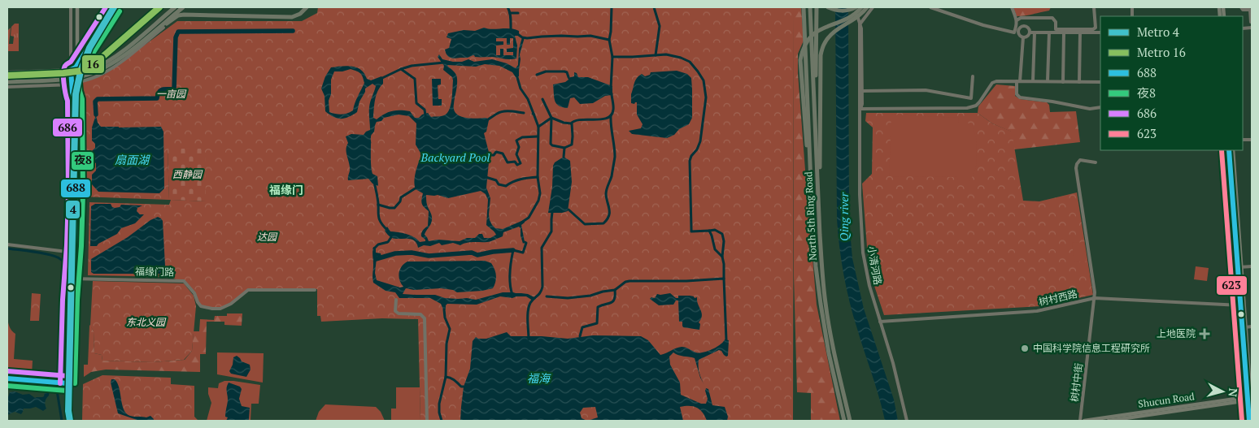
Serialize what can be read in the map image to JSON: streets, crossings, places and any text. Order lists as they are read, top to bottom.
{
  "streets": {
    "highway": ["North 5th Ring Road"],
    "main road": ["Shucun Road"],
    "street": [
      "小清河路",
      "福缘门路",
      "树村西路",
      "树村中街"
    ]
  },
  "crossings": [
    ["小清河路", "树村西路"],
    ["树村西路", "树村中街"]
  ],
  "districts": ["福缘门"],
  "water": [
    "Backyard Pool",
    "扇面湖",
    "Qing river",
    "福海"
  ],
  "parks": [
    "一亩园",
    "西静园",
    "达园",
    "东北义园"
  ],
  "places": {
    "health": ["上地医院"],
    "other": ["中国科学院信息工程研究所"]
  },
  "lines": [
    "metro line 4",
    "metro line 16",
    "transit line 688",
    "transit line 686",
    "transit line 夜8",
    "transit line 623"
  ],
  "legend": [
    "Metro 4",
    "Metro 16",
    "688",
    "夜8",
    "686",
    "623"
  ],
  "north": "right"
}
